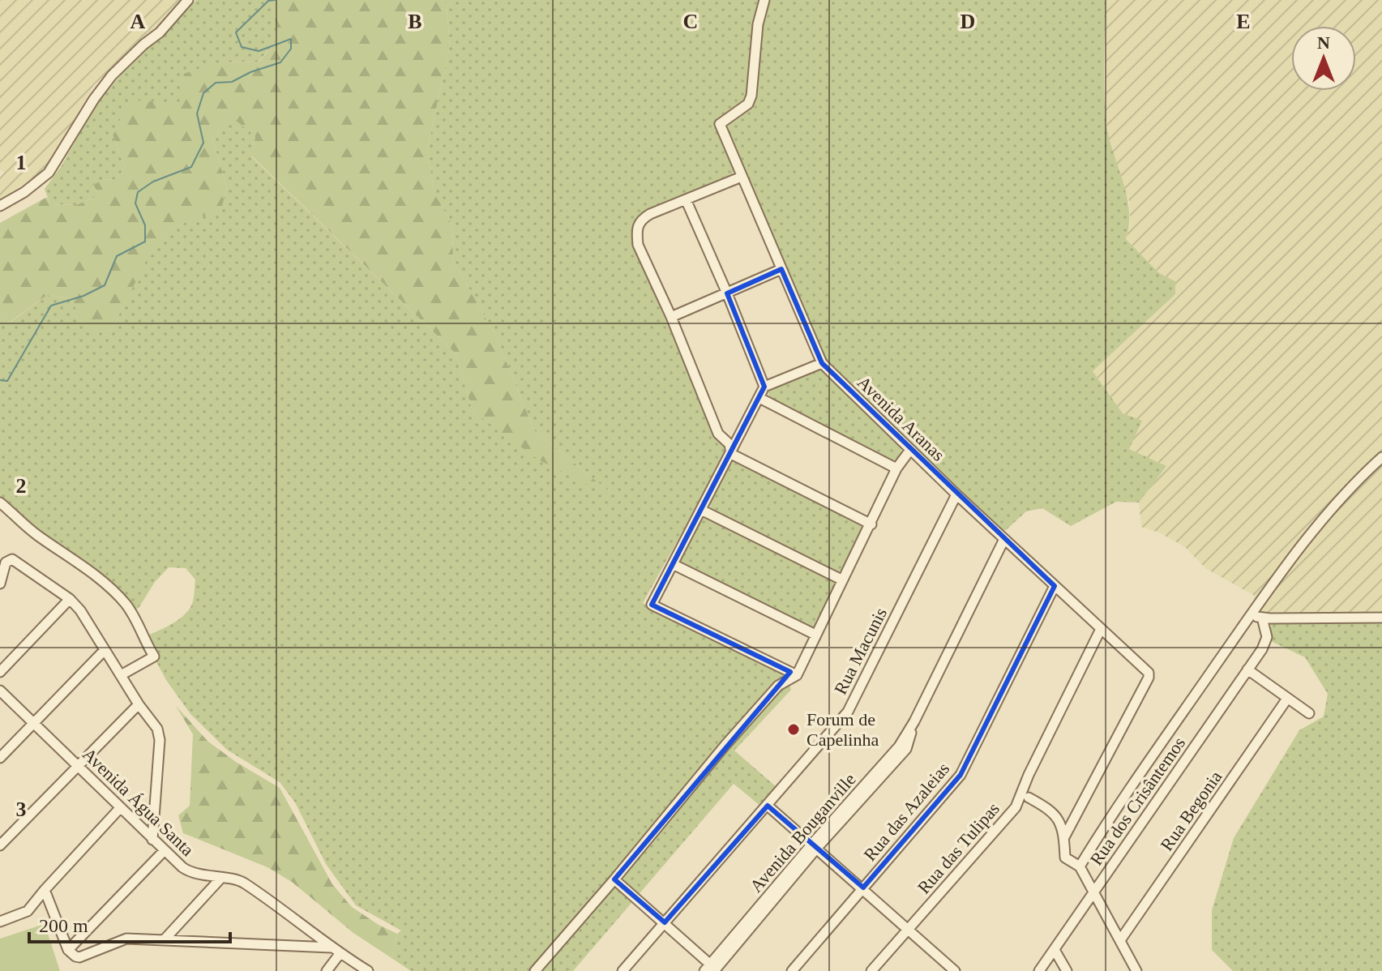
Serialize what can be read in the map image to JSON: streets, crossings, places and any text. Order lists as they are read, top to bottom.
{
  "streets": {
    "street": [
      "Avenida Aranas",
      "Rua Macunis",
      "Rua dos Crisântemos",
      "Avenida Água Santa",
      "Rua Begonia",
      "Rua das Azaleias",
      "Avenida Bouganville",
      "Rua das Tulipas"
    ]
  },
  "crossings": [
    ["Avenida Aranas", "Rua Macunis"],
    ["Avenida Aranas", "Rua das Azaleias"],
    ["Avenida Aranas", "Avenida Bouganville"],
    ["Avenida Aranas", "Rua das Tulipas"]
  ],
  "places": ["Forum de Capelinha"],
  "scale_bar": "200 m",
  "north": "top",
  "grid": {
    "columns": [
      "A",
      "B",
      "C",
      "D",
      "E"
    ],
    "rows": ["1", "2", "3"]
  }
}
